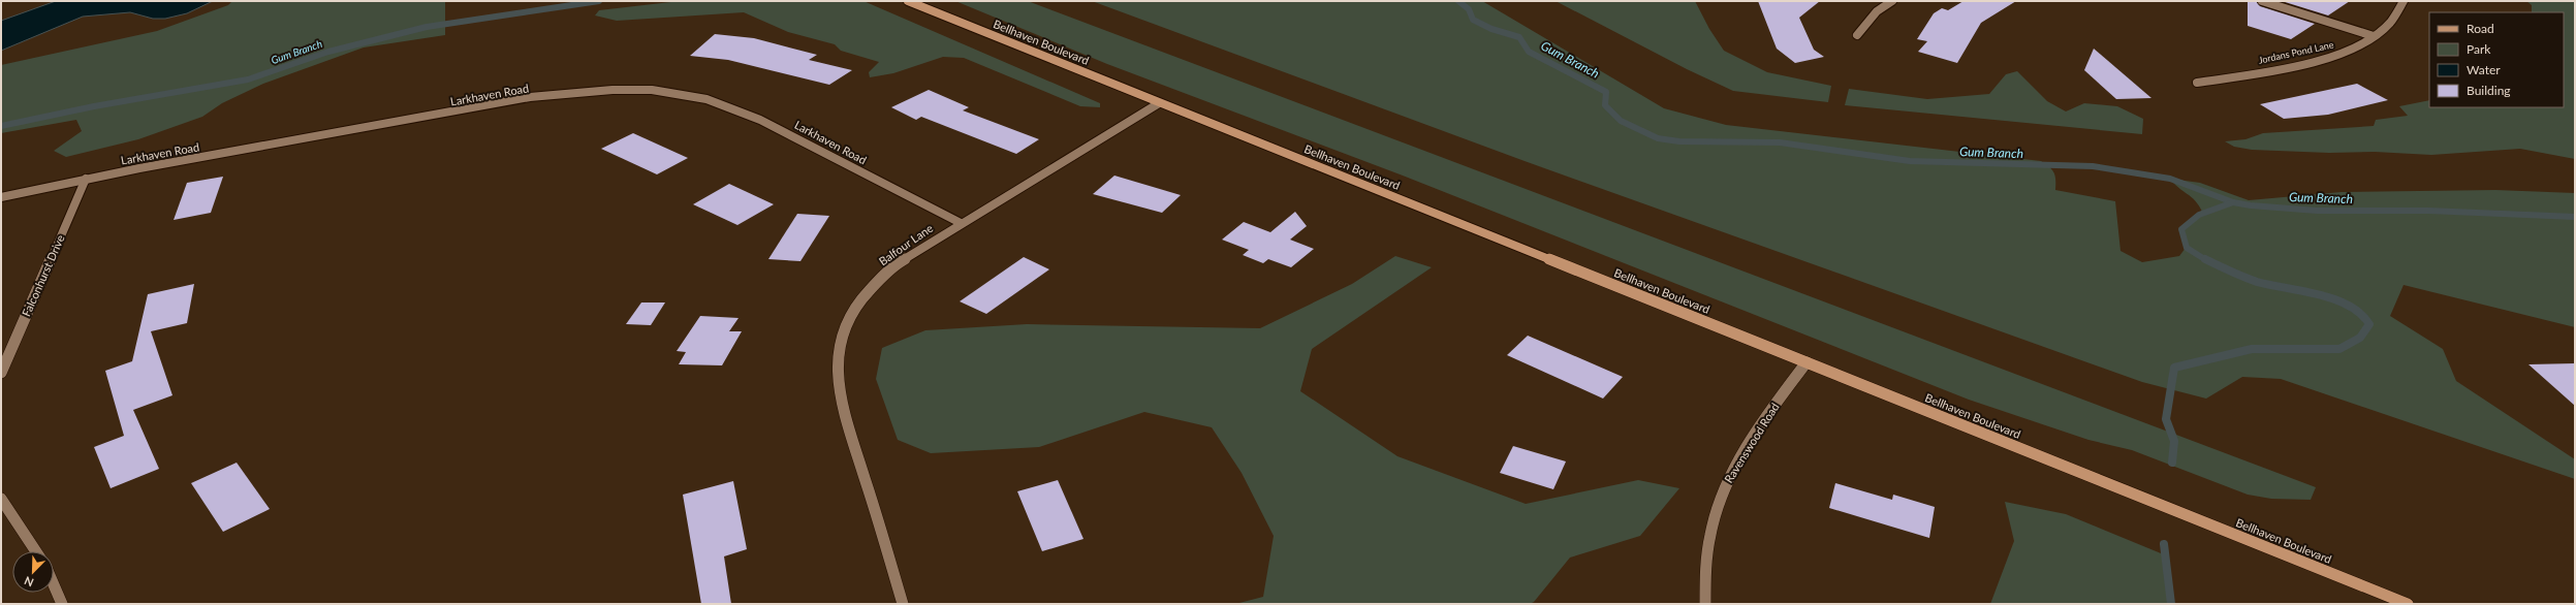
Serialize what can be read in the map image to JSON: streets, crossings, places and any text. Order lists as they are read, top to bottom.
{
  "streets": {
    "main road": ["Bellhaven Boulevard"],
    "street": [
      "Jordans Pond Lane",
      "Larkhaven Road",
      "Balfour Lane",
      "Falconhurst Drive",
      "Ravenswood Road"
    ]
  },
  "crossings": [
    ["Bellhaven Boulevard", "Balfour Lane"],
    ["Bellhaven Boulevard", "Ravenswood Road"],
    ["Larkhaven Road", "Balfour Lane"],
    ["Larkhaven Road", "Falconhurst Drive"]
  ],
  "water": ["Gum Branch"],
  "legend": [
    "Road",
    "Park",
    "Water",
    "Building"
  ],
  "north": "bottom left"
}
